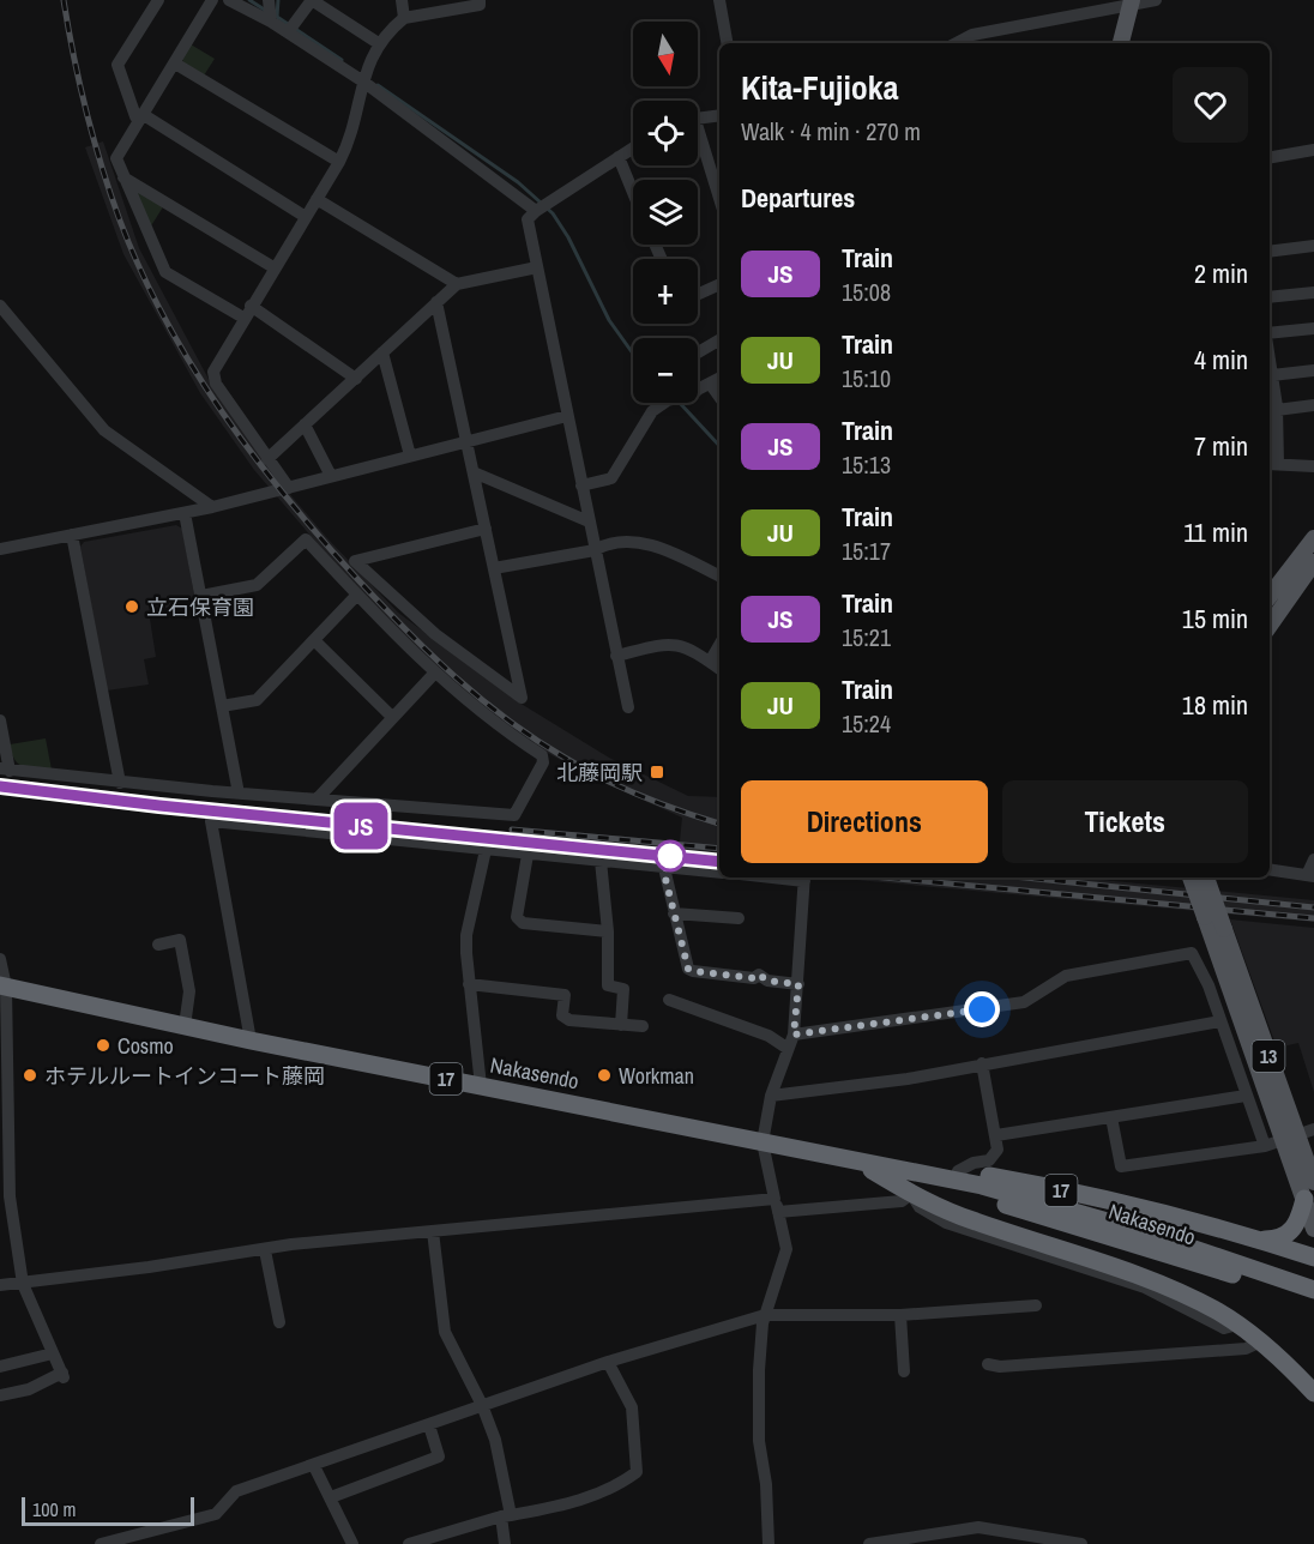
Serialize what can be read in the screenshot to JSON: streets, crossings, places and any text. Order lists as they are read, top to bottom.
{
  "streets": {
    "highway": ["Nakasendo", "17"],
    "main road": ["13"]
  },
  "crossings": [
    ["Nakasendo", "17"]
  ],
  "places": {
    "other": [
      "立石保育園",
      "Cosmo",
      "ホテルルートインコート藤岡",
      "Workman"
    ],
    "transit": ["北藤岡駅"]
  },
  "scale_bar": "100 m",
  "north": "bottom",
  "page": {
    "on_map": "JS",
    "map_buttons": ["+", "−"],
    "heading": [
      ["Kita-Fujioka", "Walk · 4 min · 270 m"],
      "Departures"
    ],
    "list": [
      {
        "mark": "JS",
        "name": "Train",
        "note": "15:08",
        "value": "2 min"
      },
      {
        "mark": "JU",
        "name": "Train",
        "note": "15:10",
        "value": "4 min"
      },
      {
        "mark": "JS",
        "name": "Train",
        "note": "15:13",
        "value": "7 min"
      },
      {
        "mark": "JU",
        "name": "Train",
        "note": "15:17",
        "value": "11 min"
      },
      {
        "mark": "JS",
        "name": "Train",
        "note": "15:21",
        "value": "15 min"
      },
      {
        "mark": "JU",
        "name": "Train",
        "note": "15:24",
        "value": "18 min"
      }
    ],
    "buttons": ["Directions", "Tickets"],
    "scale": "100 m"
  }
}
